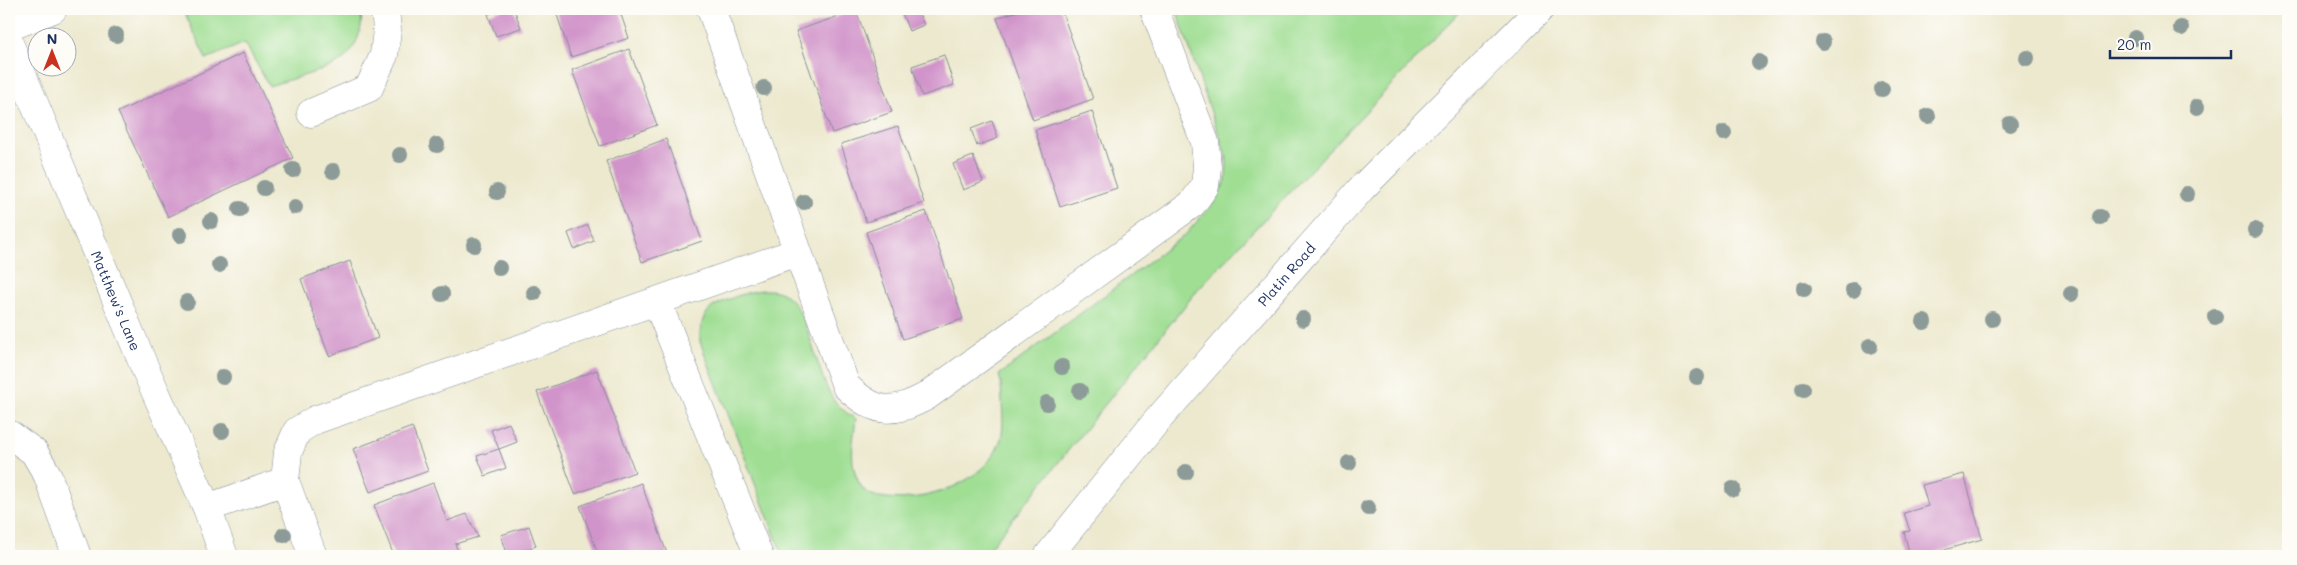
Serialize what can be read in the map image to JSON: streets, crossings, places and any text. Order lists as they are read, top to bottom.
{
  "streets": {
    "street": ["Platin Road", "Matthew's Lane"]
  },
  "scale_bar": "20 m",
  "north": "top"
}
